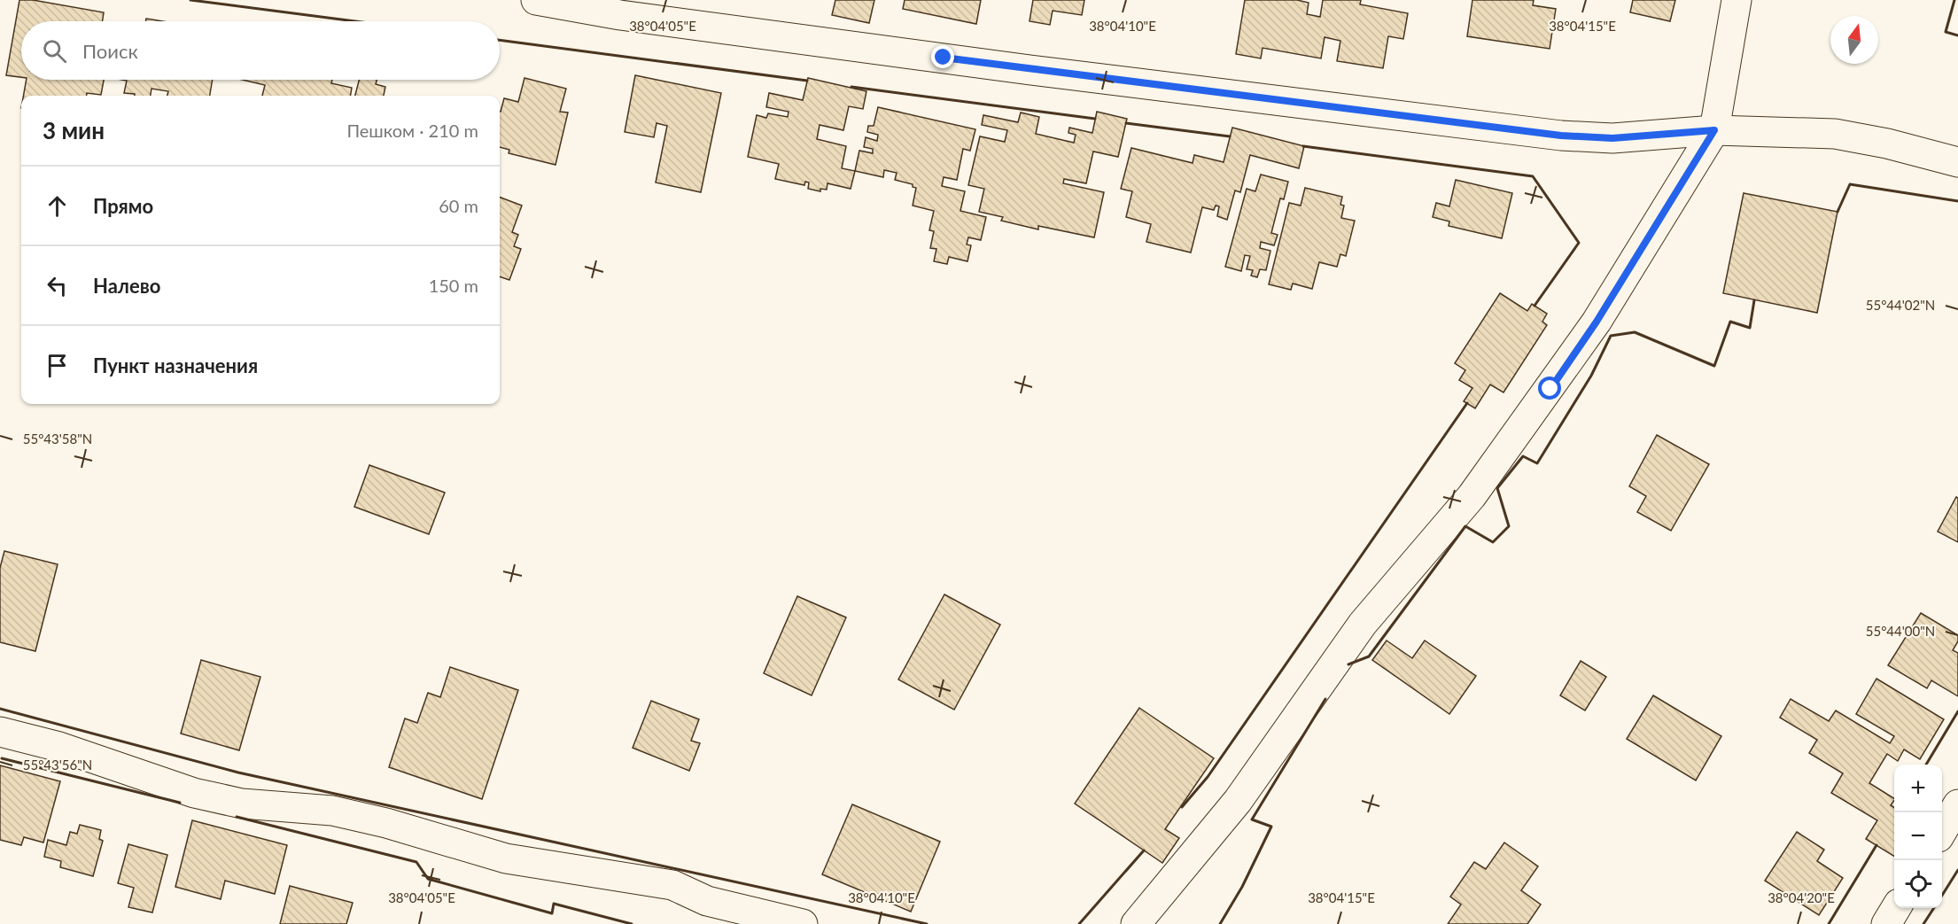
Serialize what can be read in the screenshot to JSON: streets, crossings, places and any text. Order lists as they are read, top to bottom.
{
  "north": "top",
  "page": {
    "search": "Поиск",
    "heading": ["3 мин", "Пешком · 210 m"],
    "list": [
      ["Прямо", "60 m"],
      ["Налево", "150 m"],
      "Пункт назначения"
    ],
    "map_buttons": ["+", "−"]
  },
  "coordinates": [
    "38°04'05\"E",
    "38°04'10\"E",
    "38°04'15\"E",
    "55°44'02\"N",
    "55°43'58\"N",
    "55°44'00\"N",
    "55°43'56\"N",
    "38°04'20\"E"
  ]
}
